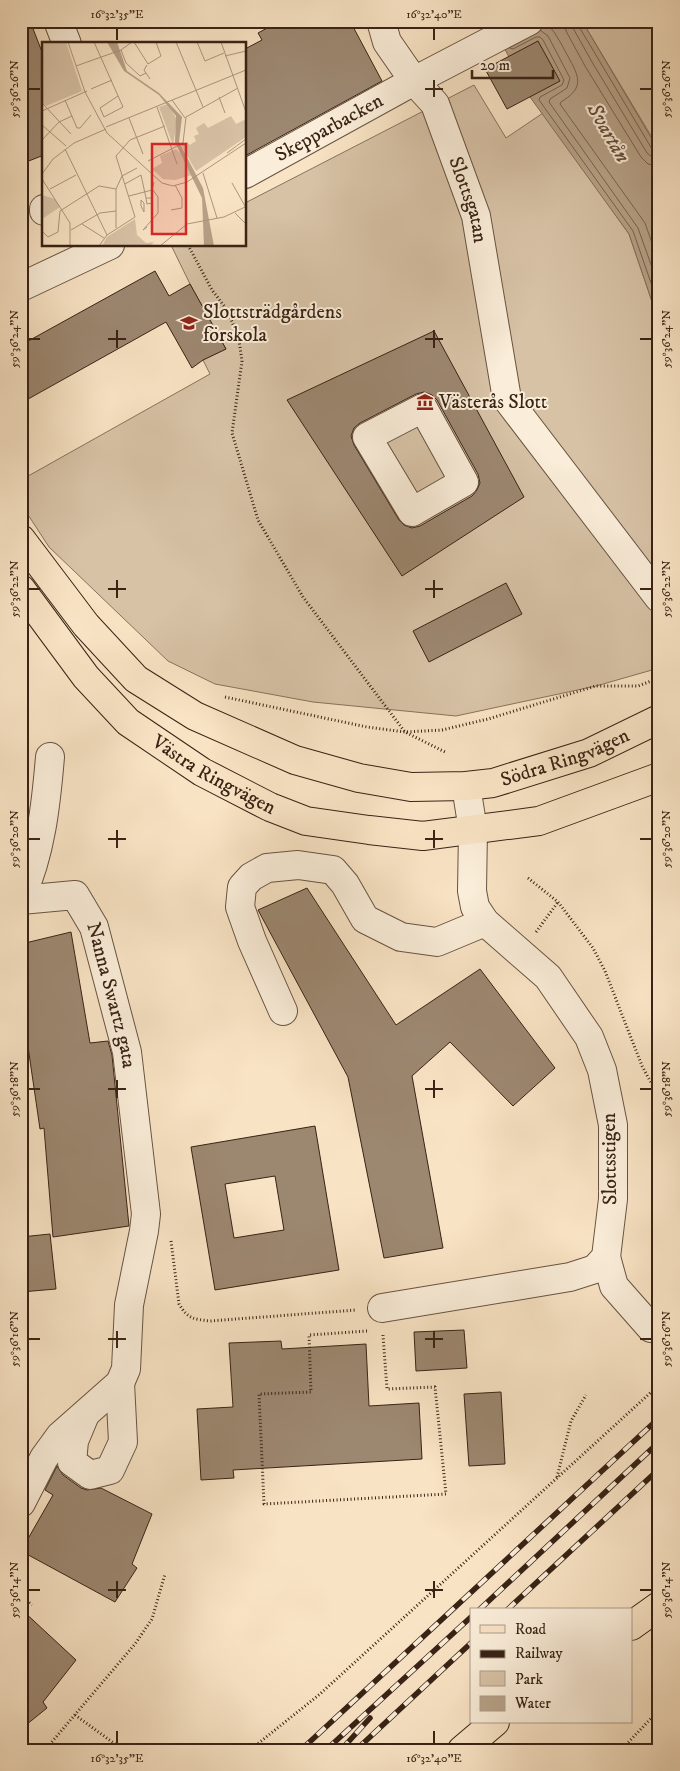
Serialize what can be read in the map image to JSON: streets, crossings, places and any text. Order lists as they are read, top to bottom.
{
  "streets": {
    "main road": ["Södra Ringvägen", "Västra Ringvägen"],
    "street": [
      "Skepparbacken",
      "Slottsgatan",
      "Nanna Swartz gata",
      "Slottsstigen"
    ]
  },
  "crossings": [
    ["Skepparbacken", "Slottsgatan"],
    ["Södra Ringvägen", "Västra Ringvägen"],
    ["Södra Ringvägen", "Slottsstigen"],
    ["Västra Ringvägen", "Slottsstigen"]
  ],
  "water": ["Svartån"],
  "places": {
    "school or university": ["Slottsträdgårdens förskola"],
    "museum": ["Västerås Slott"]
  },
  "legend": [
    "Road",
    "Railway",
    "Park",
    "Water"
  ],
  "scale_bar": "20 m",
  "coordinates": [
    "16°32'35\"E",
    "16°32'40\"E",
    "59°36'26\"N",
    "59°36'24\"N",
    "59°36'22\"N",
    "59°36'20\"N",
    "59°36'18\"N",
    "59°36'16\"N",
    "59°36'14\"N"
  ]
}
